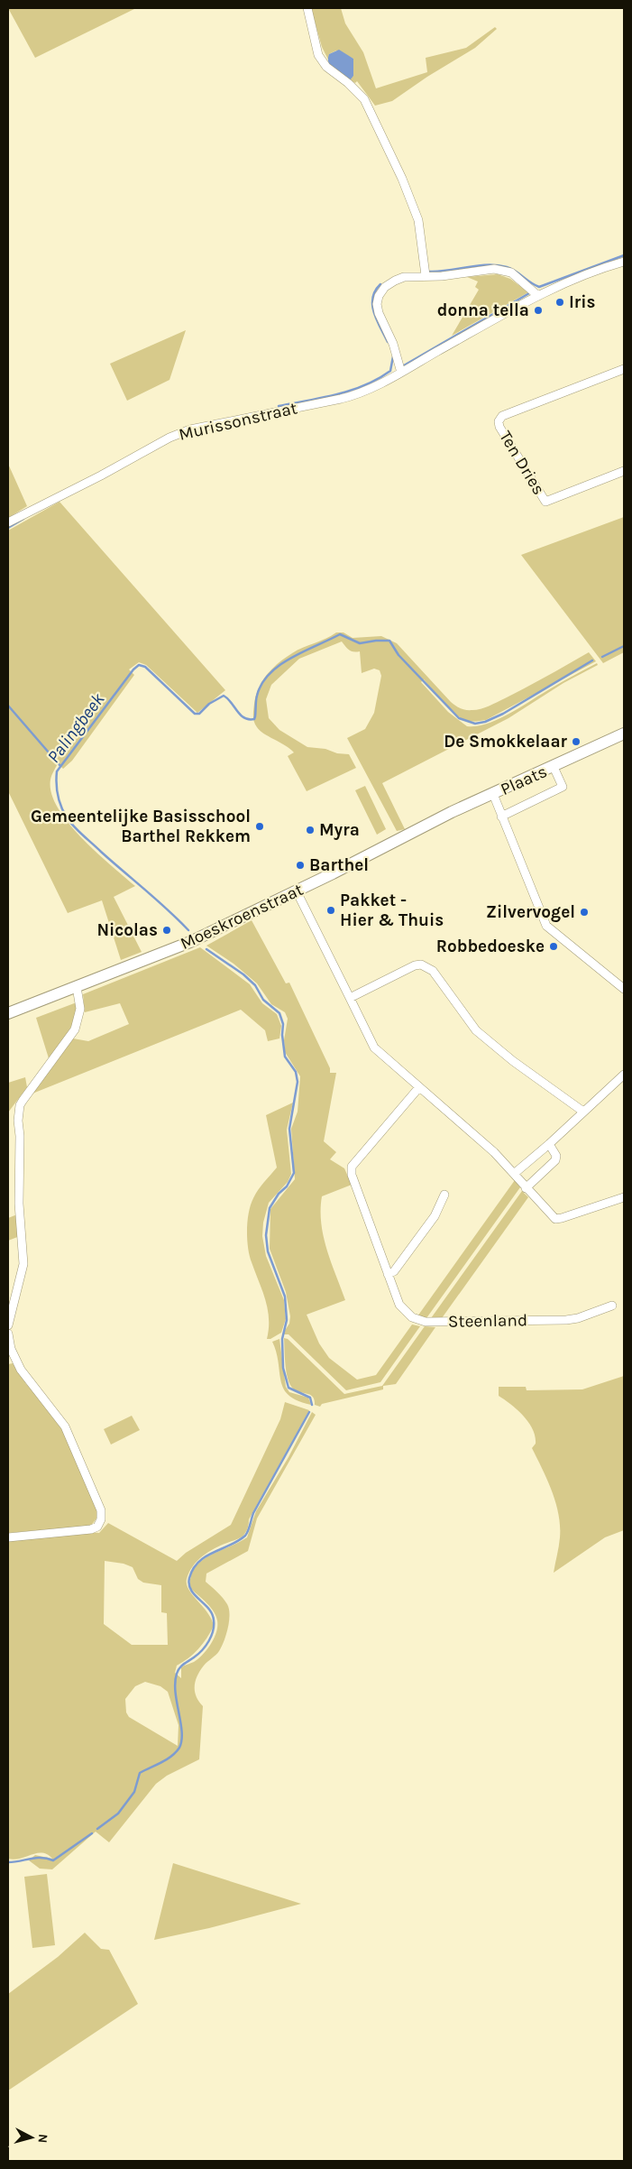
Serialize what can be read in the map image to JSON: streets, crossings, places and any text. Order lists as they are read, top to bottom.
{
  "streets": {
    "main road": ["Plaats", "Moeskroenstraat"],
    "street": ["Murissonstraat", "Ten Dries", "Steenland"]
  },
  "crossings": [
    ["Plaats", "Moeskroenstraat"]
  ],
  "water": ["Palingbeek"],
  "places": [
    "Iris",
    "donna tella",
    "De Smokkelaar",
    "Gemeentelijke Basisschool Barthel Rekkem",
    "Myra",
    "Barthel",
    "Pakket - Hier & Thuis",
    "Zilvervogel",
    "Nicolas",
    "Robbedoeske"
  ],
  "north": "right"
}
